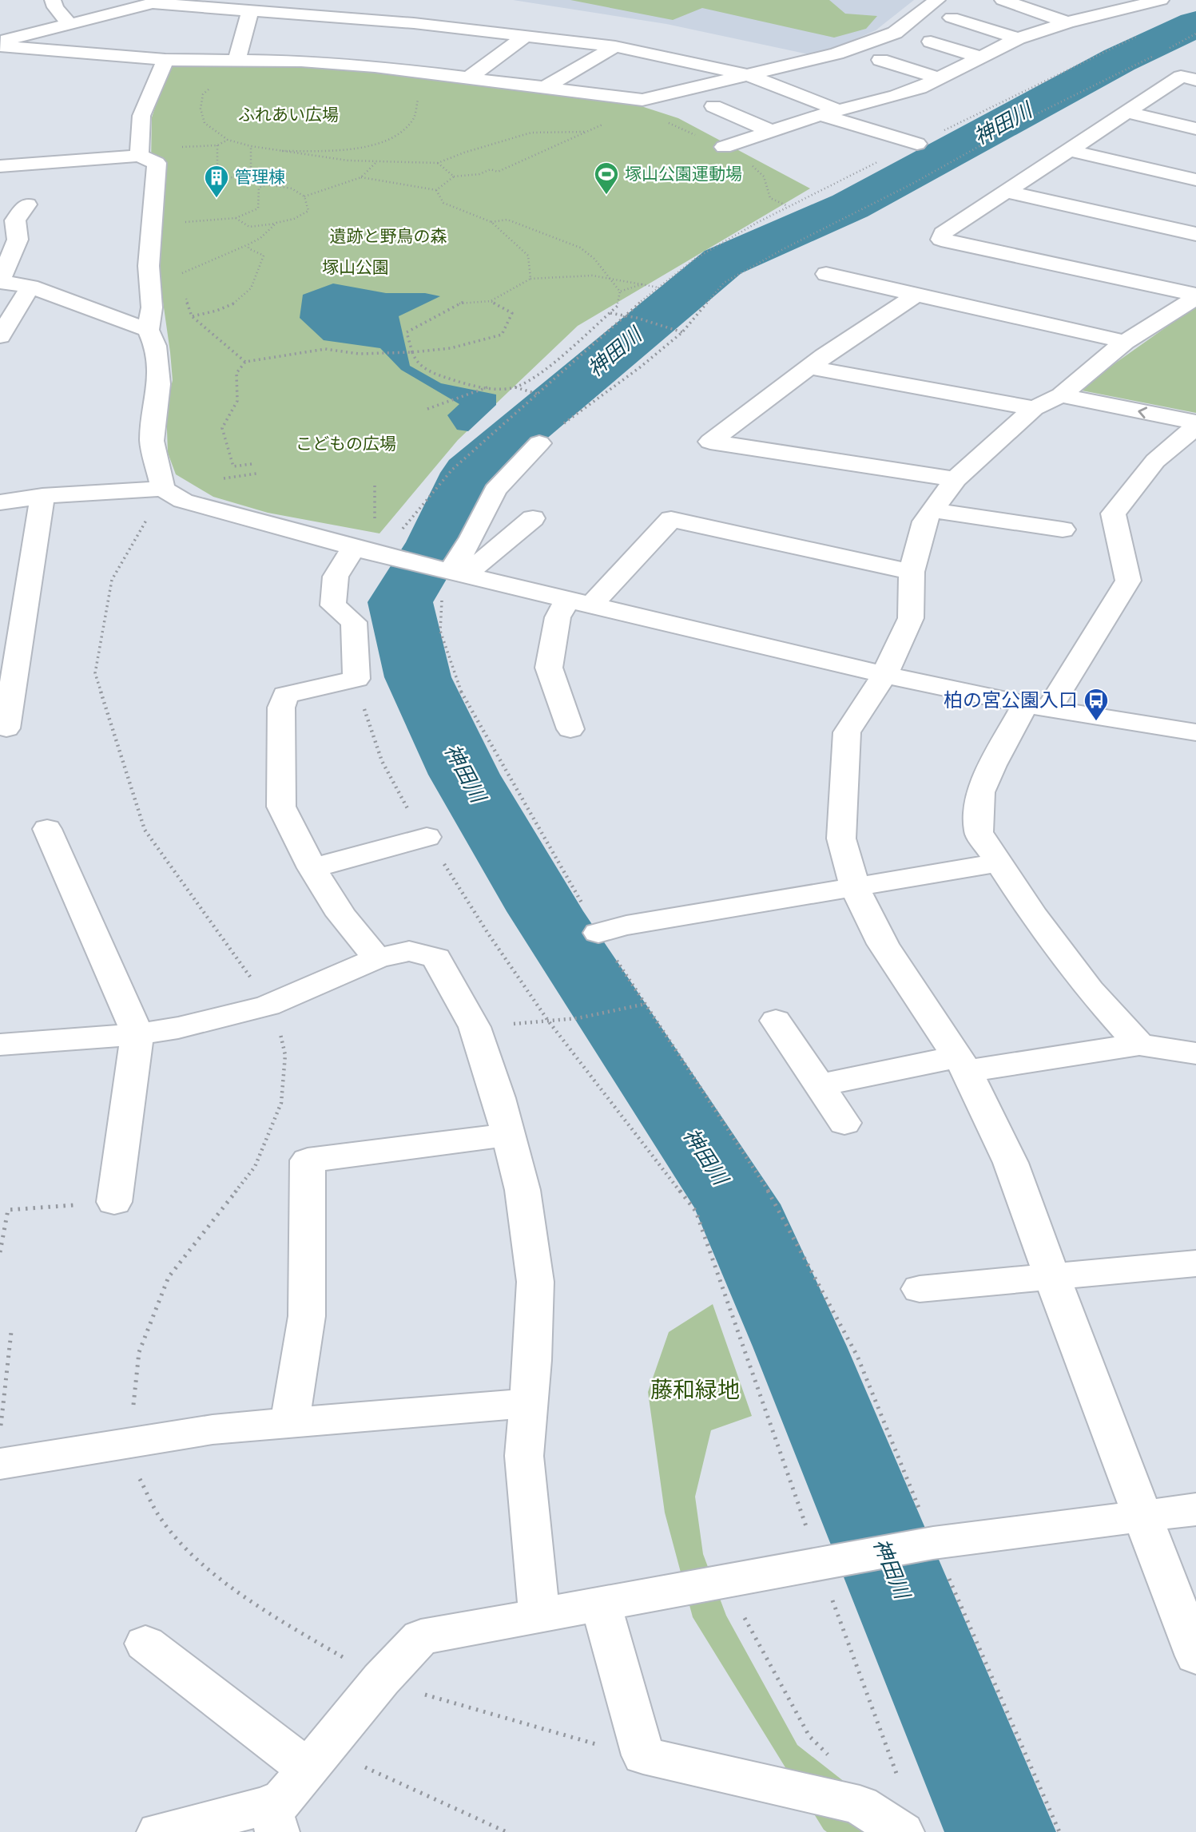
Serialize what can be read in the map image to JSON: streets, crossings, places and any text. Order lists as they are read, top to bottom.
{
  "water": ["神田川"],
  "parks": [
    "ふれあい広場",
    "遺跡と野鳥の森",
    "塚山公園",
    "こどもの広場",
    "藤和緑地"
  ],
  "places": {
    "sports": ["塚山公園運動場"],
    "building": ["管理棟"],
    "bus stop": ["柏の宮公園入口"]
  }
}
